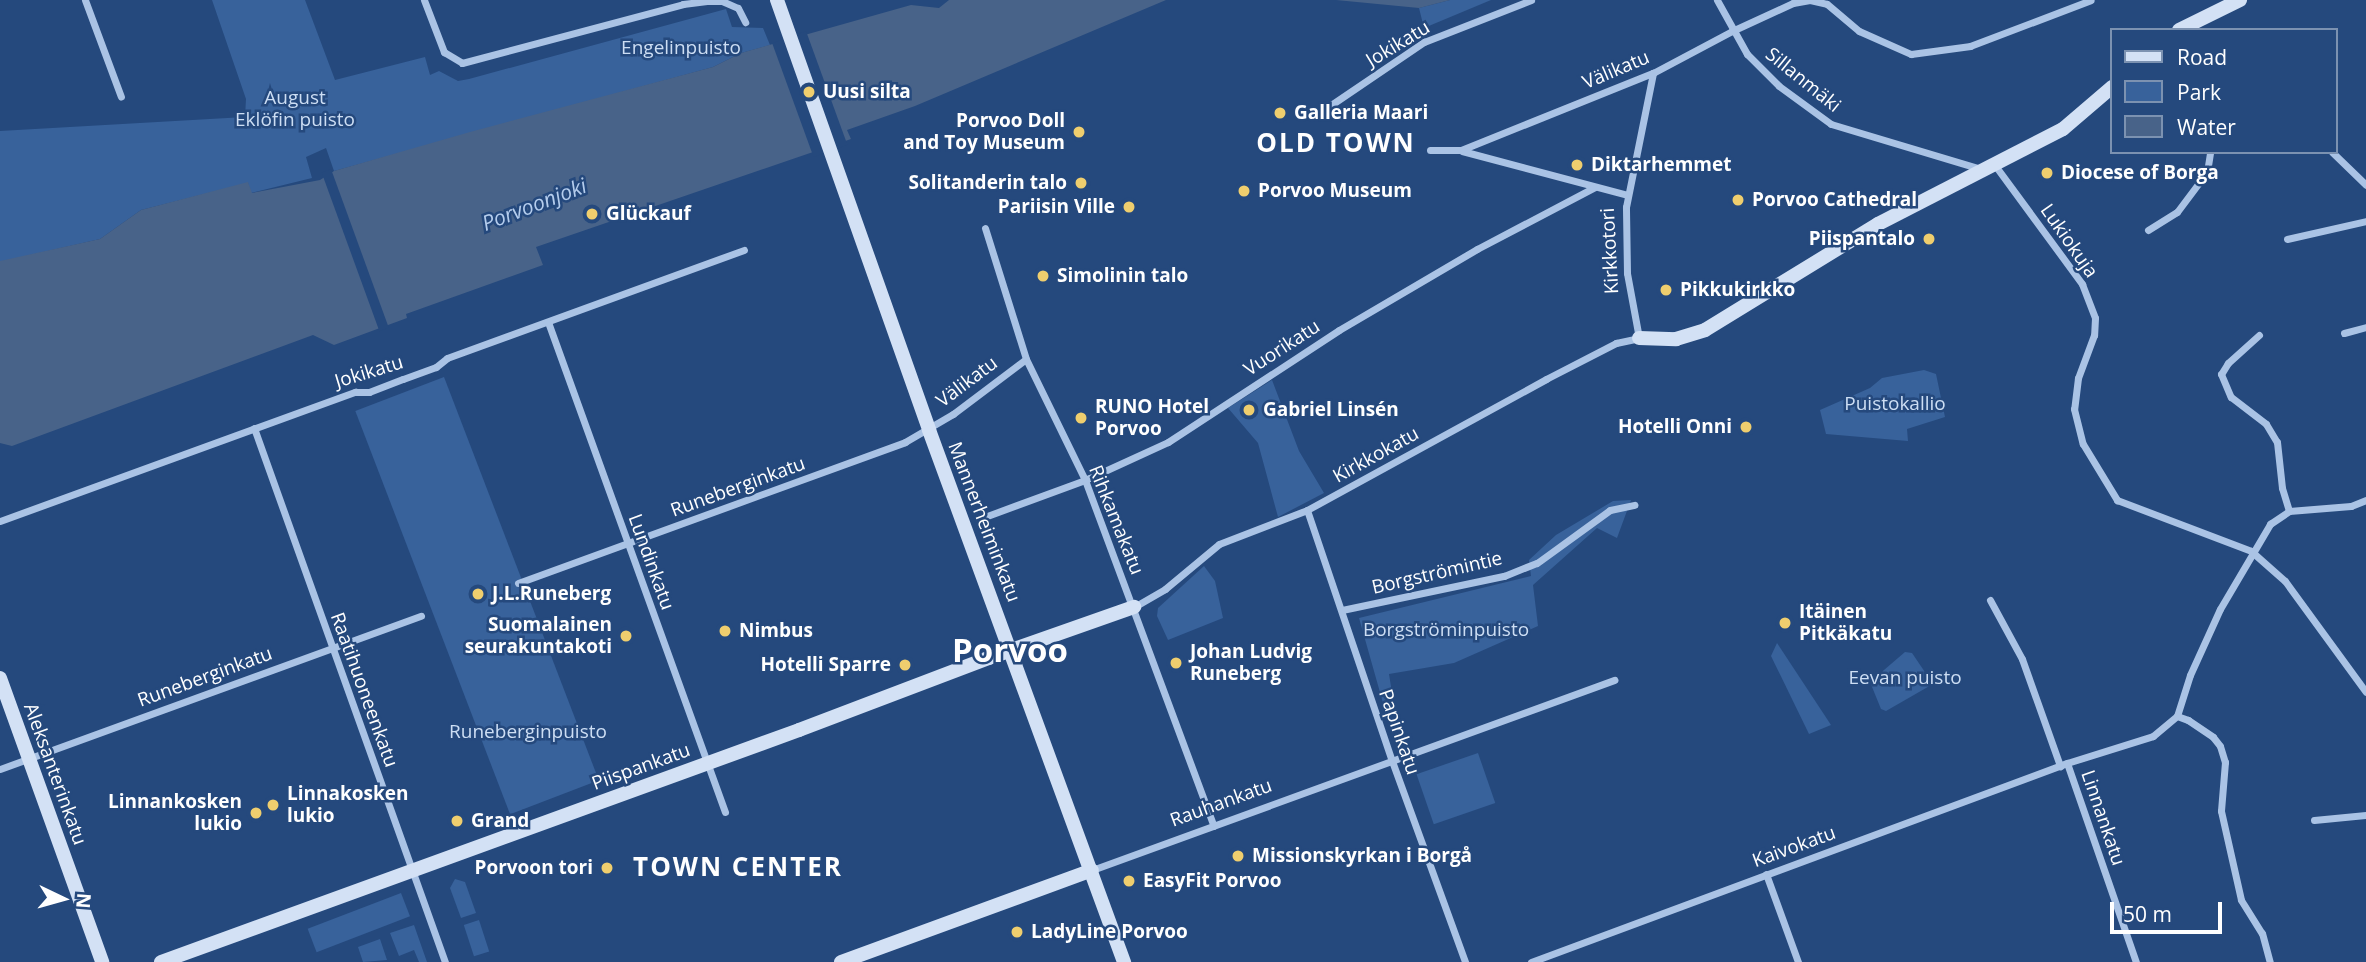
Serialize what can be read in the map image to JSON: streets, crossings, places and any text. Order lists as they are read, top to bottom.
{
  "streets": {
    "main road": [
      "Mannerheiminkatu",
      "Piispankatu",
      "Aleksanterinkatu",
      "Rauhankatu"
    ],
    "street": [
      "Jokikatu",
      "Välikatu",
      "Sillanmäki",
      "Lukiokuja",
      "Kirkkotori",
      "Vuorikatu",
      "Kirkkokatu",
      "Runeberginkatu",
      "Rihkamakatu",
      "Lundinkatu",
      "Borgströmintie",
      "Raatihuoneenkatu",
      "Papinkatu",
      "Linnankatu",
      "Kaivokatu"
    ]
  },
  "crossings": [
    ["Jokikatu", "Lundinkatu"],
    ["Jokikatu", "Raatihuoneenkatu"],
    ["Välikatu", "Sillanmäki"],
    ["Välikatu", "Kirkkotori"],
    ["Välikatu", "Runeberginkatu"],
    ["Välikatu", "Rihkamakatu"],
    ["Välikatu", "Mannerheiminkatu"],
    ["Sillanmäki", "Lukiokuja"],
    ["Kirkkotori", "Kirkkokatu"],
    ["Vuorikatu", "Rihkamakatu"],
    ["Kirkkokatu", "Rihkamakatu"],
    ["Kirkkokatu", "Papinkatu"],
    ["Kirkkokatu", "Piispankatu"],
    ["Runeberginkatu", "Mannerheiminkatu"],
    ["Runeberginkatu", "Lundinkatu"],
    ["Runeberginkatu", "Raatihuoneenkatu"],
    ["Runeberginkatu", "Aleksanterinkatu"],
    ["Rihkamakatu", "Piispankatu"],
    ["Rihkamakatu", "Rauhankatu"],
    ["Mannerheiminkatu", "Piispankatu"],
    ["Mannerheiminkatu", "Rauhankatu"],
    ["Lundinkatu", "Piispankatu"],
    ["Borgströmintie", "Papinkatu"],
    ["Raatihuoneenkatu", "Piispankatu"],
    ["Papinkatu", "Rauhankatu"],
    ["Linnankatu", "Kaivokatu"]
  ],
  "districts": ["OLD TOWN", "Porvoo", "TOWN CENTER"],
  "water": ["Porvoonjoki"],
  "parks": [
    "Engelinpuisto",
    "August Eklöfin puisto",
    "Puistokallio",
    "Borgströminpuisto",
    "Eevan puisto",
    "Runeberginpuisto"
  ],
  "places": [
    "Uusi silta",
    "Galleria Maari",
    "Porvoo Doll and Toy Museum",
    "Diktarhemmet",
    "Diocese of Borga",
    "Solitanderin talo",
    "Porvoo Museum",
    "Porvoo Cathedral",
    "Pariisin Ville",
    "Glückauf",
    "Piispantalo",
    "Simolinin talo",
    "Pikkukirkko",
    "Gabriel Linsén",
    "RUNO Hotel Porvoo",
    "Hotelli Onni",
    "J.L.Runeberg",
    "Itäinen Pitkäkatu",
    "Nimbus",
    "Suomalainen seurakuntakoti",
    "Johan Ludvig Runeberg",
    "Hotelli Sparre",
    "Linnakosken lukio",
    "Linnankosken lukio",
    "Grand",
    "Missionskyrkan i Borgå",
    "Porvoon tori",
    "EasyFit Porvoo",
    "LadyLine Porvoo"
  ],
  "legend": ["Road", "Park", "Water"],
  "scale_bar": "50 m",
  "north": "right"
}
